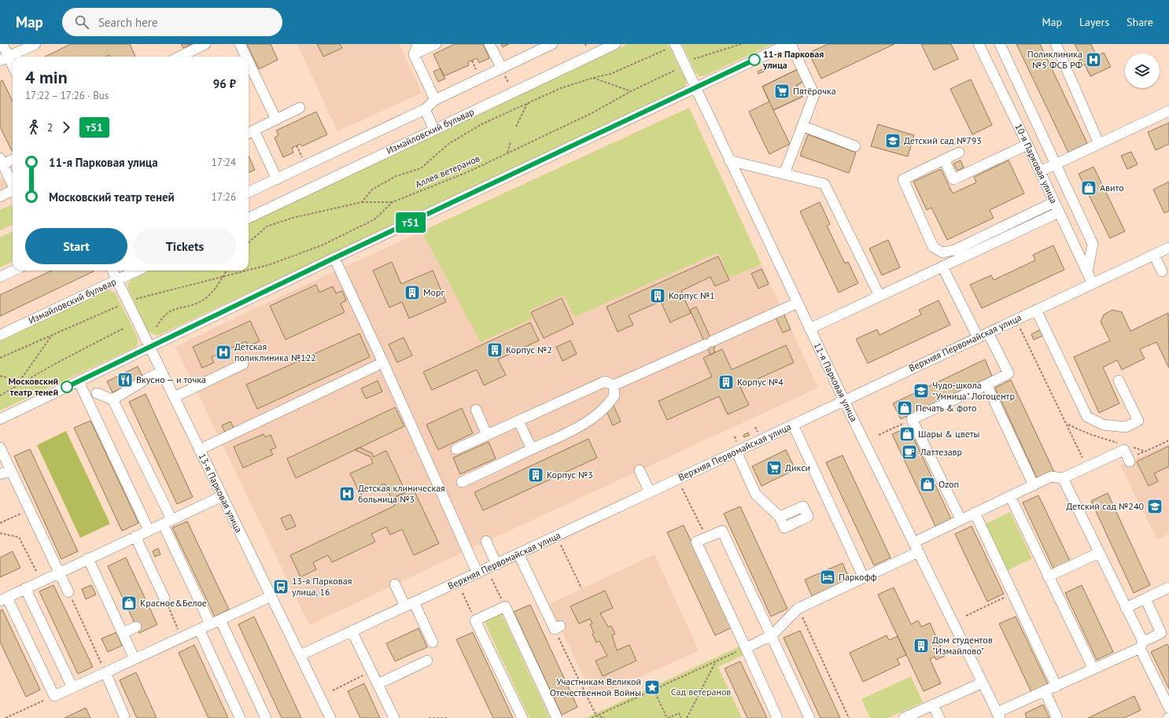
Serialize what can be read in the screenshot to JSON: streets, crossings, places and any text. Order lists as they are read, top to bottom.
{
  "streets": {
    "street": [
      "Измайловский бульвар",
      "10-я Парковая улица",
      "Верхняя Первомайская улица",
      "11-я Парковая улица",
      "13-я Парковая улица"
    ],
    "path": ["Аллея ветеранов"]
  },
  "crossings": [
    ["Измайловский бульвар", "13-я Парковая улица"],
    ["10-я Парковая улица", "Верхняя Первомайская улица"],
    ["Верхняя Первомайская улица", "11-я Парковая улица"],
    ["Верхняя Первомайская улица", "13-я Парковая улица"]
  ],
  "parks": ["Сад ветеранов"],
  "places": {
    "other": ["11-я Парковая улица", "Московский театр теней"],
    "hospital": ["Поликлиника №5 ФСБ РФ", "Детская поликлиника №122", "Детская клиническая больница №3"],
    "supermarket": ["Пятёрочка", "Дикси"],
    "school or university": ["Детский сад №793", "Чудо-школа \"Умница\" Логоцентр", "Детский сад №240"],
    "shop": [
      "Авито",
      "Печать & фото",
      "Шары & цветы",
      "Ozon",
      "Красное&Белое"
    ],
    "building": [
      "Морг",
      "Корпус №1",
      "Корпус №2",
      "Корпус №4",
      "Корпус №3",
      "Дом студентов \"Измайлово\""
    ],
    "restaurant": ["Вкусно — и точка"],
    "cafe": ["Латтезавр"],
    "hotel": ["Паркофф"],
    "bus stop": ["13-я Парковая улица, 16"],
    "place": ["Участникам Великой Отечественной Войны"]
  },
  "lines": ["bus line т51"],
  "page": {
    "header": "Map",
    "search": "Search here",
    "nav": ["Map", "Layers", "Share"],
    "on_map": "т51",
    "heading": ["4 min", "17:22 – 17:26 · Bus", "96 ₽"],
    "legs": ["2", "т51"],
    "list": [
      {
        "name": "11-я Парковая улица",
        "value": "17:24"
      },
      {
        "name": "Московский театр теней",
        "value": "17:26"
      }
    ],
    "buttons": ["Start", "Tickets"]
  }
}
